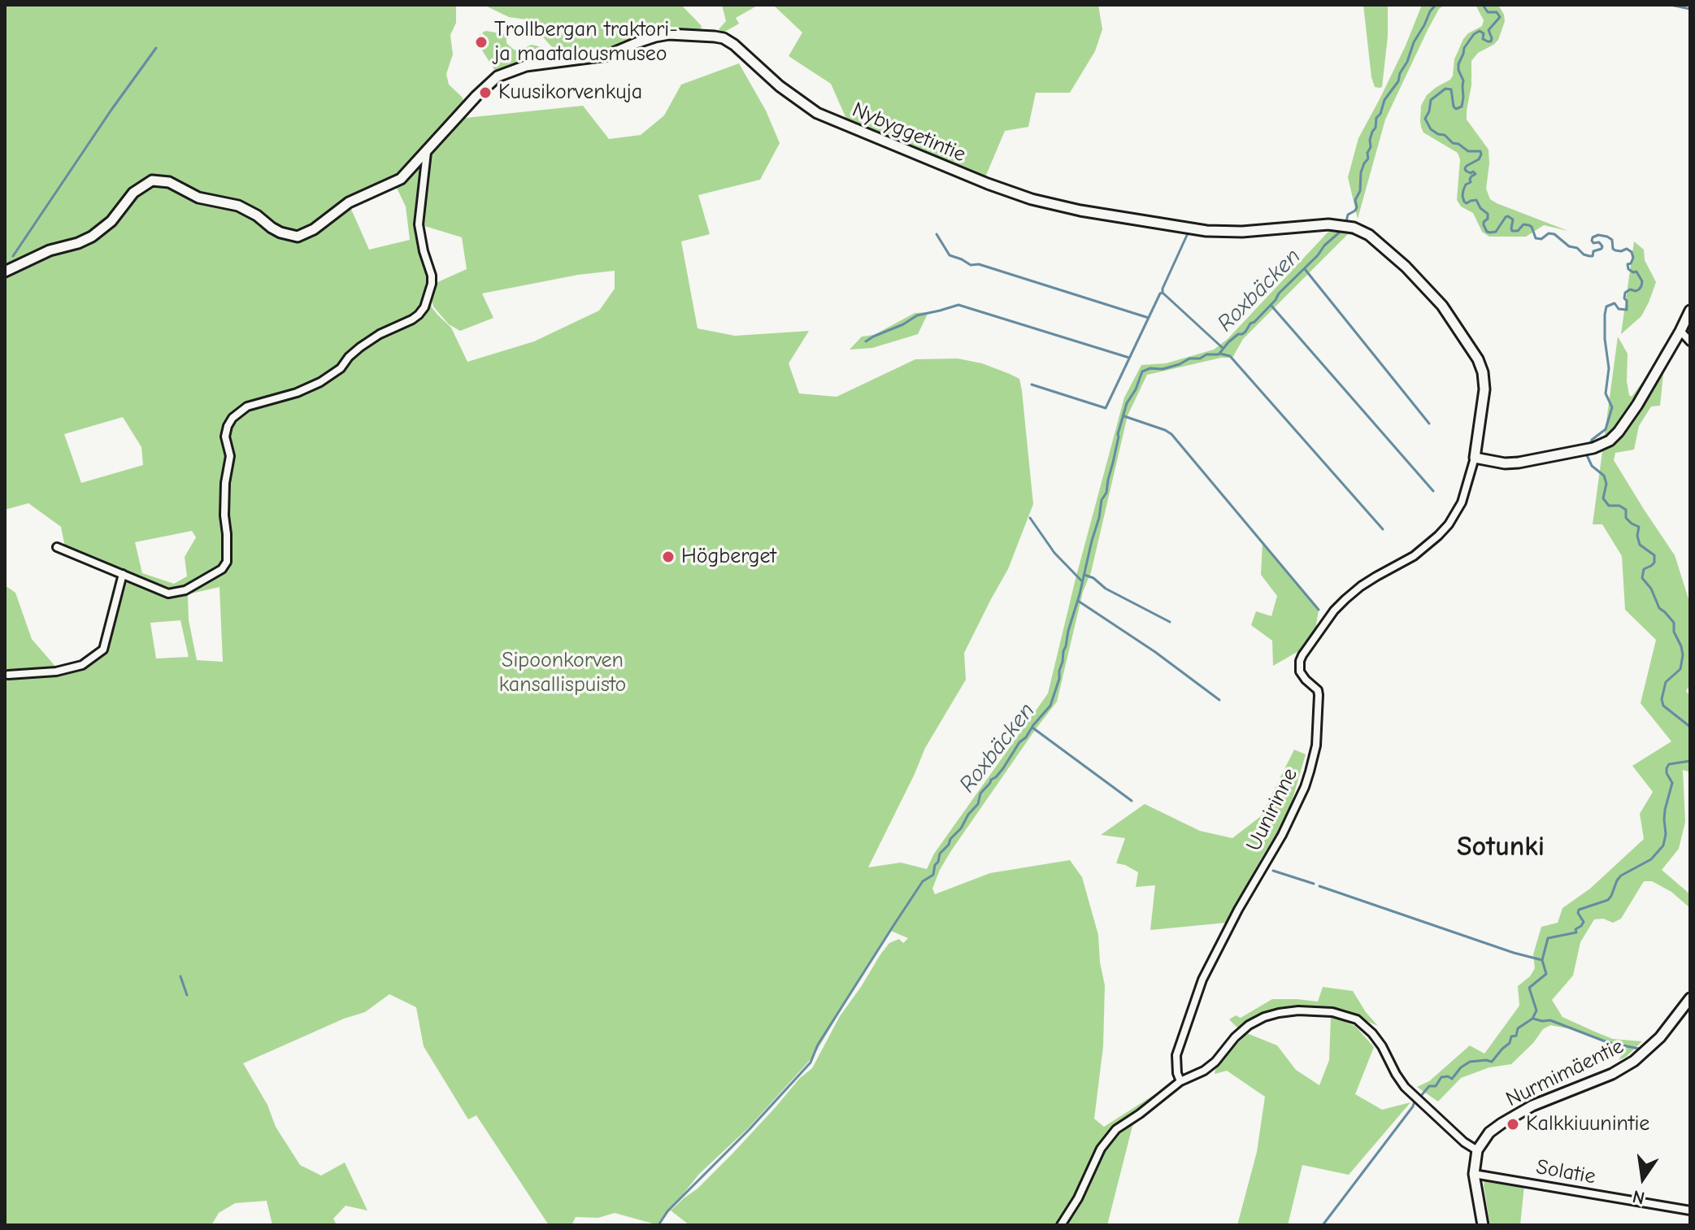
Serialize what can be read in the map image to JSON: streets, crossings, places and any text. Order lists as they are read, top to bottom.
{
  "streets": {
    "street": [
      "Nybyggetintie",
      "Uunirinne",
      "Nurmimäentie",
      "Solatie"
    ]
  },
  "crossings": [
    ["Nybyggetintie", "Uunirinne"]
  ],
  "districts": ["Sotunki"],
  "water": ["Roxbäcken"],
  "parks": ["Sipoonkorven kansallispuisto"],
  "places": [
    "Trollbergan traktori- ja maatalousmuseo",
    "Kuusikorvenkuja",
    "Högberget",
    "Kalkkiuunintie"
  ],
  "north": "bottom"
}
